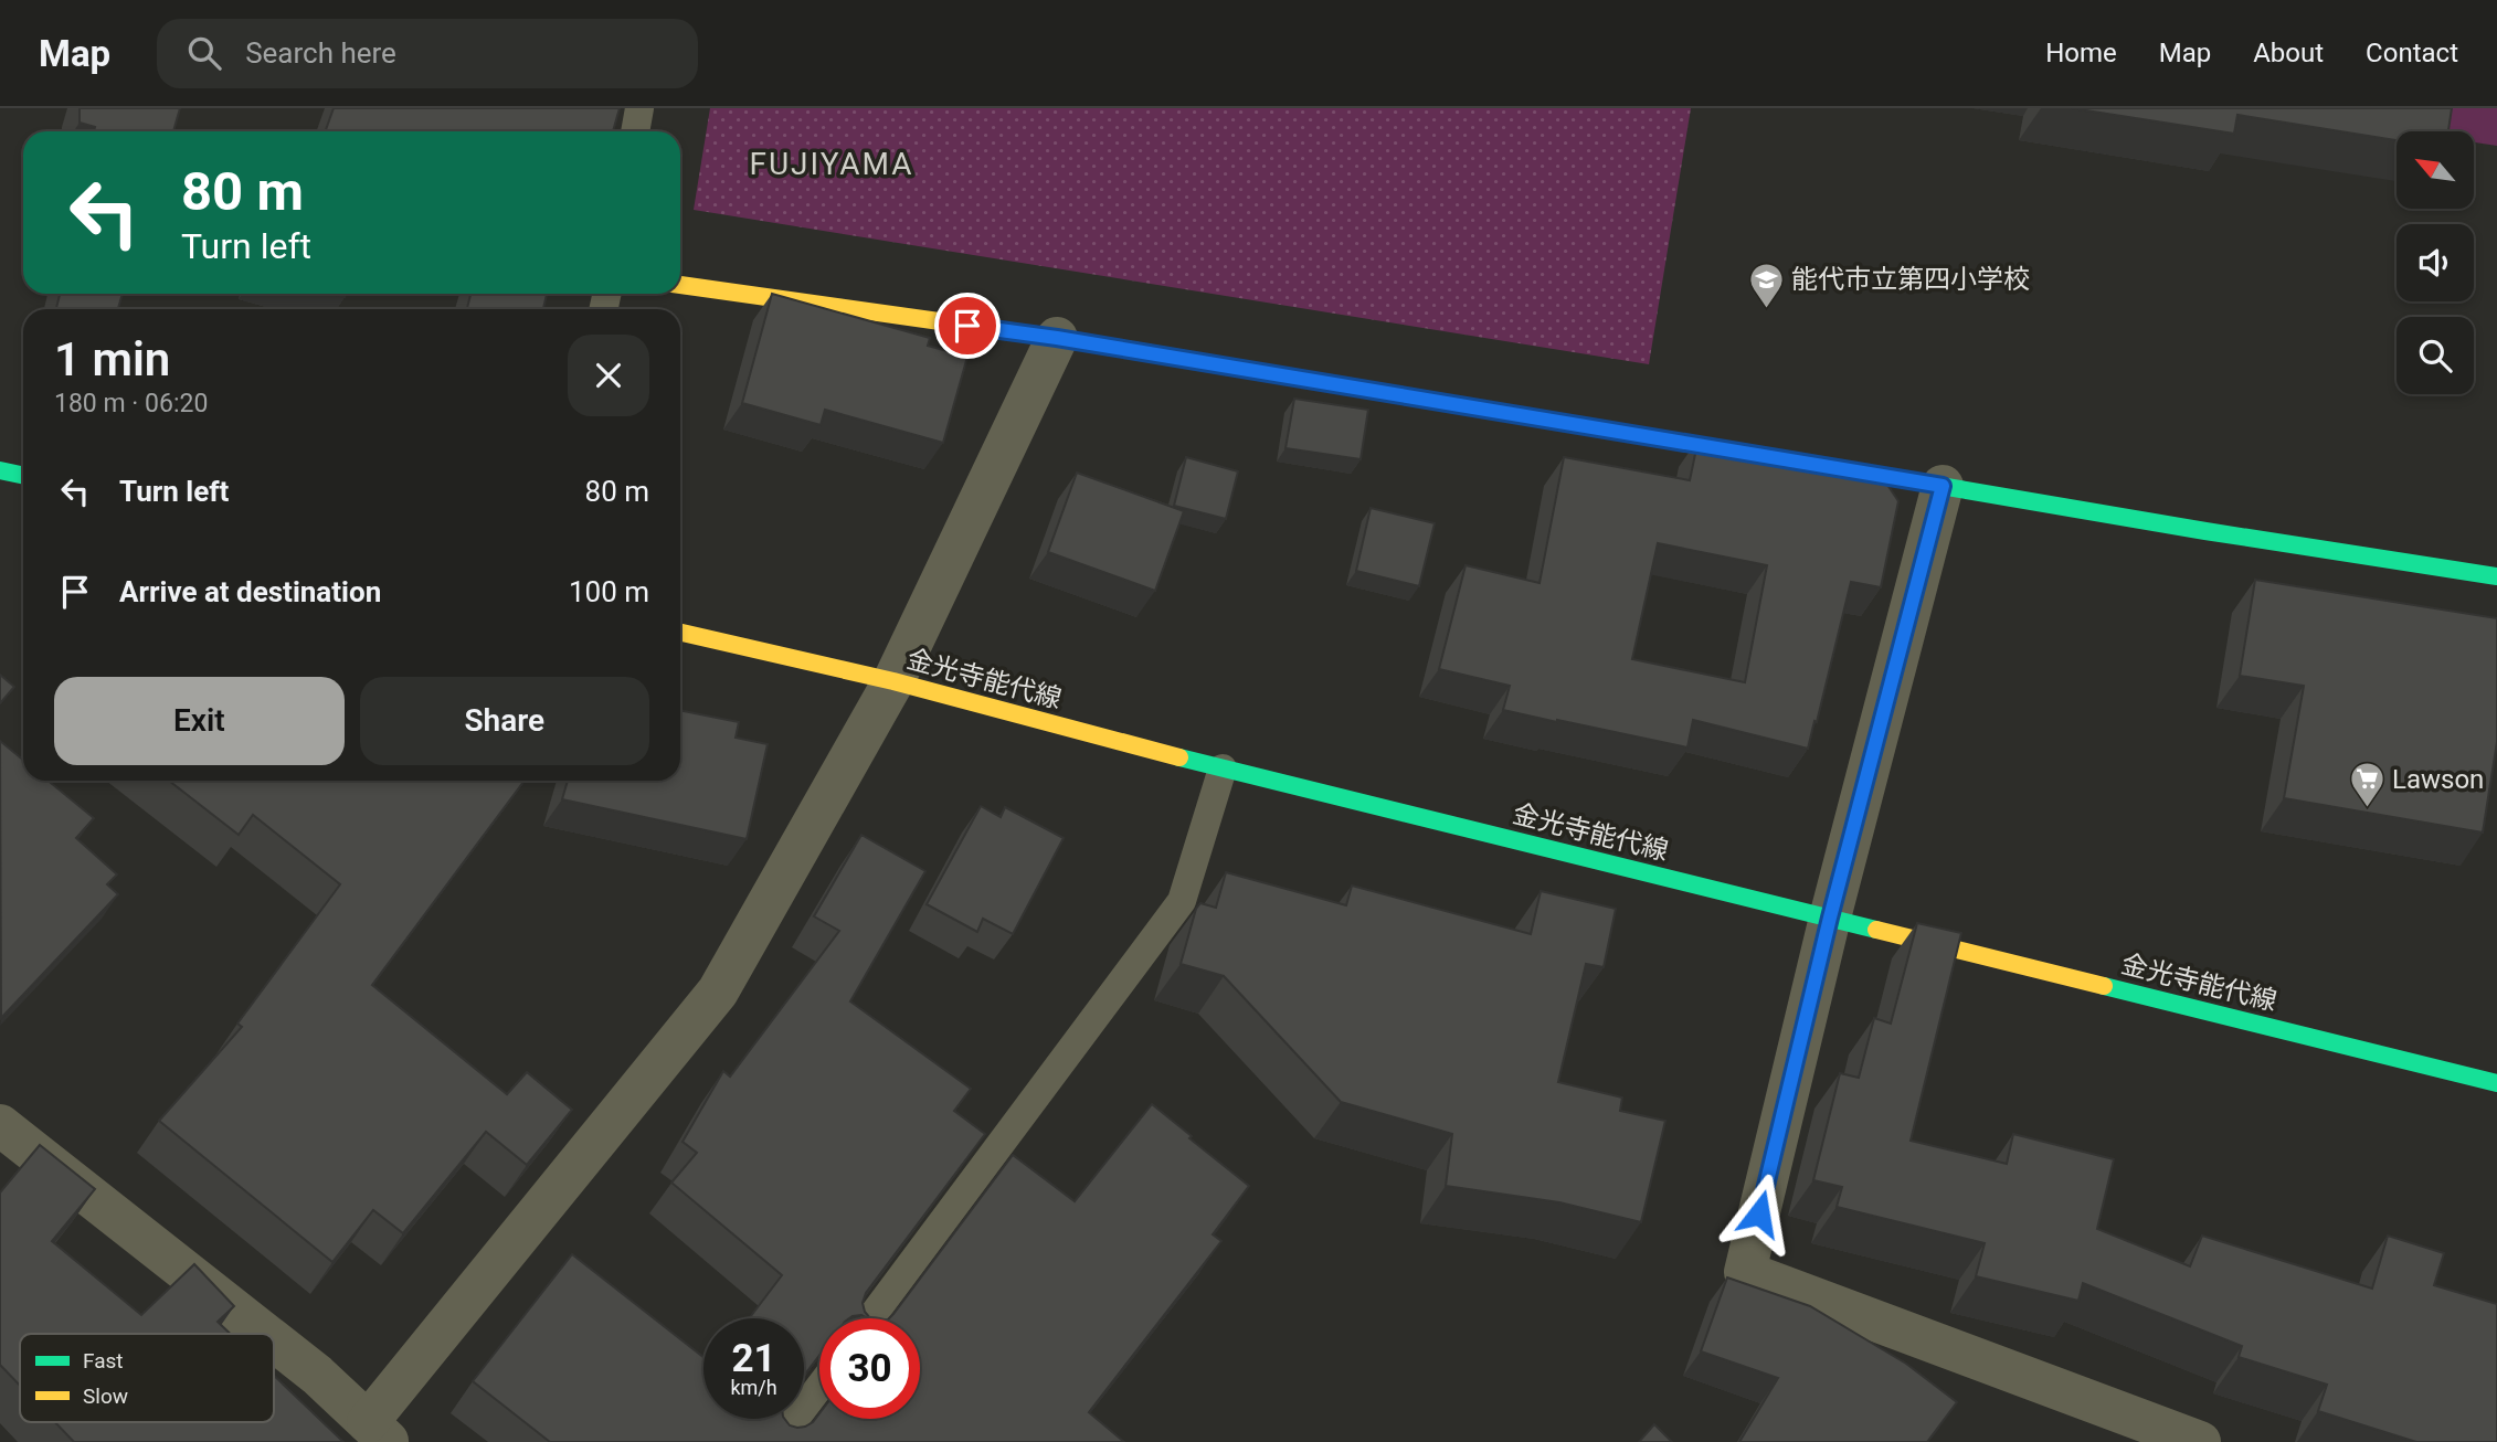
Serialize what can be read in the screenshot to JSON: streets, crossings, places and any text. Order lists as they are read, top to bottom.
{
  "streets": {
    "main road": ["金光寺能代線"]
  },
  "districts": ["FUJIYAMA"],
  "places": {
    "school or university": ["能代市立第四小学校"],
    "supermarket": ["Lawson"]
  },
  "legend": ["Fast", "Slow"],
  "north": "top left",
  "page": {
    "header": "Map",
    "search": "Search here",
    "nav": [
      "Home",
      "Map",
      "About",
      "Contact"
    ],
    "turn": ["80 m", "Turn left"],
    "heading": ["1 min", "180 m · 06:20"],
    "list": [
      {
        "name": "Turn left",
        "value": "80 m"
      },
      {
        "name": "Arrive at destination",
        "value": "100 m"
      }
    ],
    "buttons": ["Exit", "Share"],
    "speed": "21 km/h",
    "limit": "30"
  }
}
